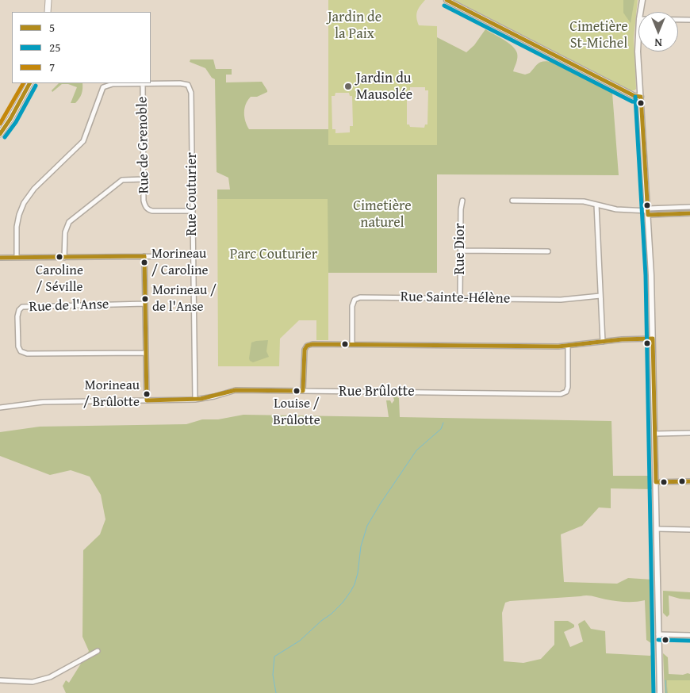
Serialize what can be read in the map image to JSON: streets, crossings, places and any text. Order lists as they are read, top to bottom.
{
  "streets": {
    "street": [
      "Rue de Grenoble",
      "Rue Couturier",
      "Rue Dior",
      "Rue Sainte-Hélène",
      "Rue de l'Anse",
      "Rue Brûlotte"
    ]
  },
  "crossings": [
    ["Rue de Grenoble", "Rue Couturier"],
    ["Rue Couturier", "Rue Brûlotte"],
    ["Rue Dior", "Rue Sainte-Hélène"]
  ],
  "parks": [
    "Jardin de la Paix",
    "Cimetière St-Michel",
    "Cimetière naturel",
    "Parc Couturier"
  ],
  "places": [
    "Jardin du Mausolée",
    "Caroline / Séville",
    "Morineau / Caroline",
    "Morineau / de l'Anse",
    "Louise / Brûlotte",
    "Morineau / Brûlotte"
  ],
  "lines": ["transit line 5", "transit line 25", "transit line 7"],
  "legend": ["5", "25", "7"],
  "north": "bottom"
}
